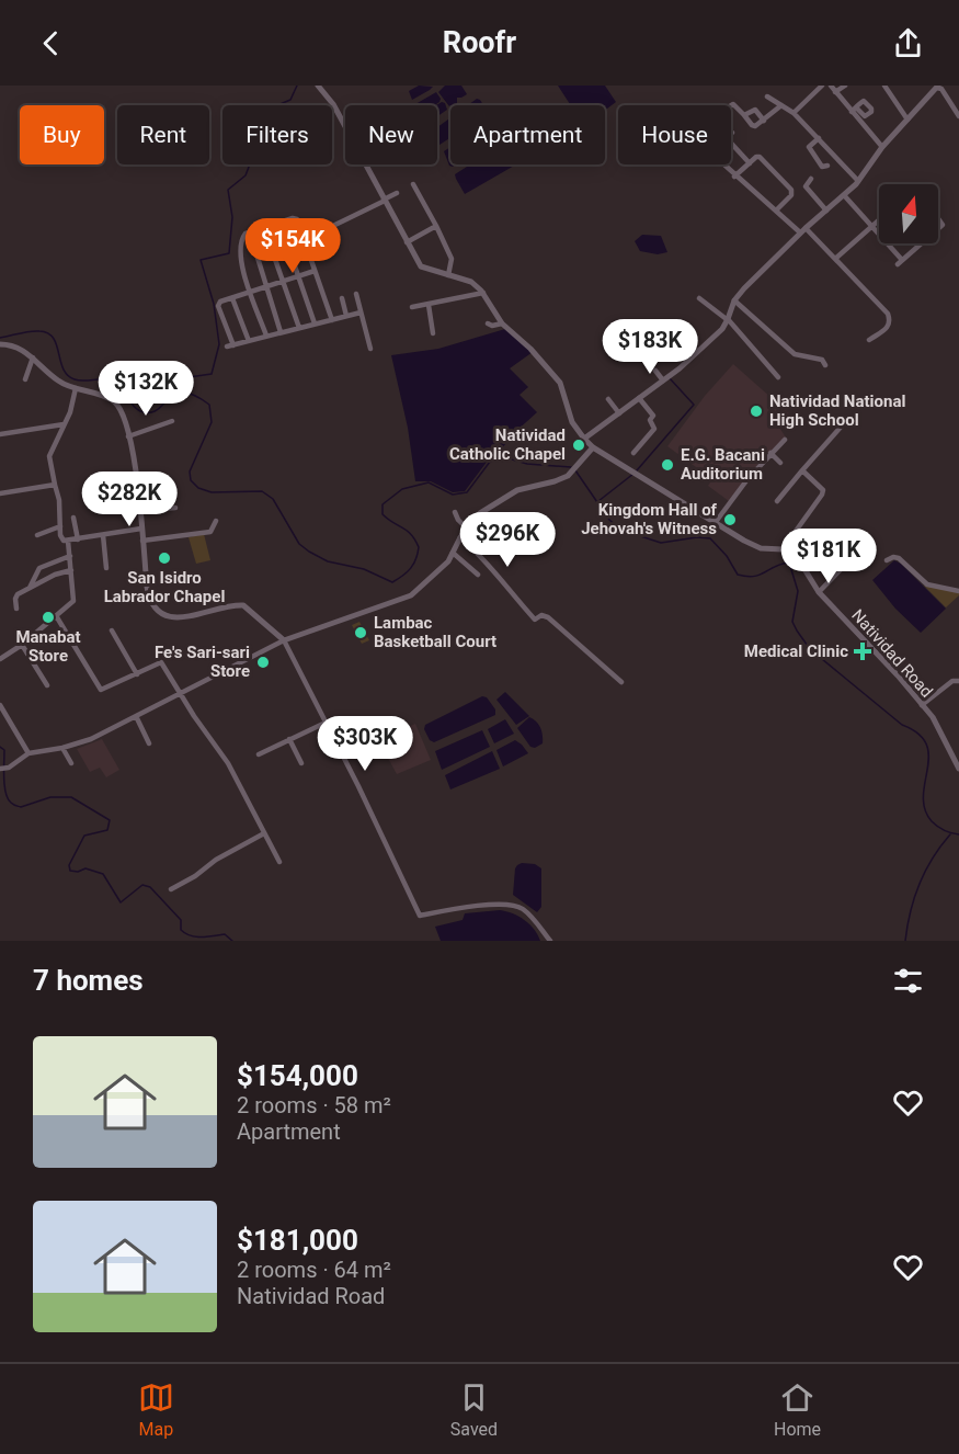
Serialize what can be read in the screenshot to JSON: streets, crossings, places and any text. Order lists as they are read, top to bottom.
{
  "streets": {
    "street": ["Natividad Road"]
  },
  "places": {
    "other": [
      "Natividad National High School",
      "Natividad Catholic Chapel",
      "E.G. Bacani Auditorium",
      "Kingdom Hall of Jehovah's Witness",
      "San Isidro Labrador Chapel",
      "Manabat Store",
      "Lambac Basketball Court",
      "Fe's Sari-sari Store"
    ],
    "health": ["Medical Clinic"]
  },
  "north": "top",
  "page": {
    "header": "Roofr",
    "chip": [
      "Buy",
      "Rent",
      "Filters",
      "New",
      "Apartment",
      "House"
    ],
    "price": [
      "$154K",
      "$183K",
      "$132K",
      "$282K",
      "$296K",
      "$181K",
      "$303K"
    ],
    "heading": "7 homes",
    "list": [
      {
        "name": "$154,000",
        "note": "2 rooms · 58 m² · Apartment"
      },
      {
        "name": "$181,000",
        "note": "2 rooms · 64 m² · Natividad Road"
      }
    ],
    "tabs": ["Map", "Saved", "Home"]
  }
}
